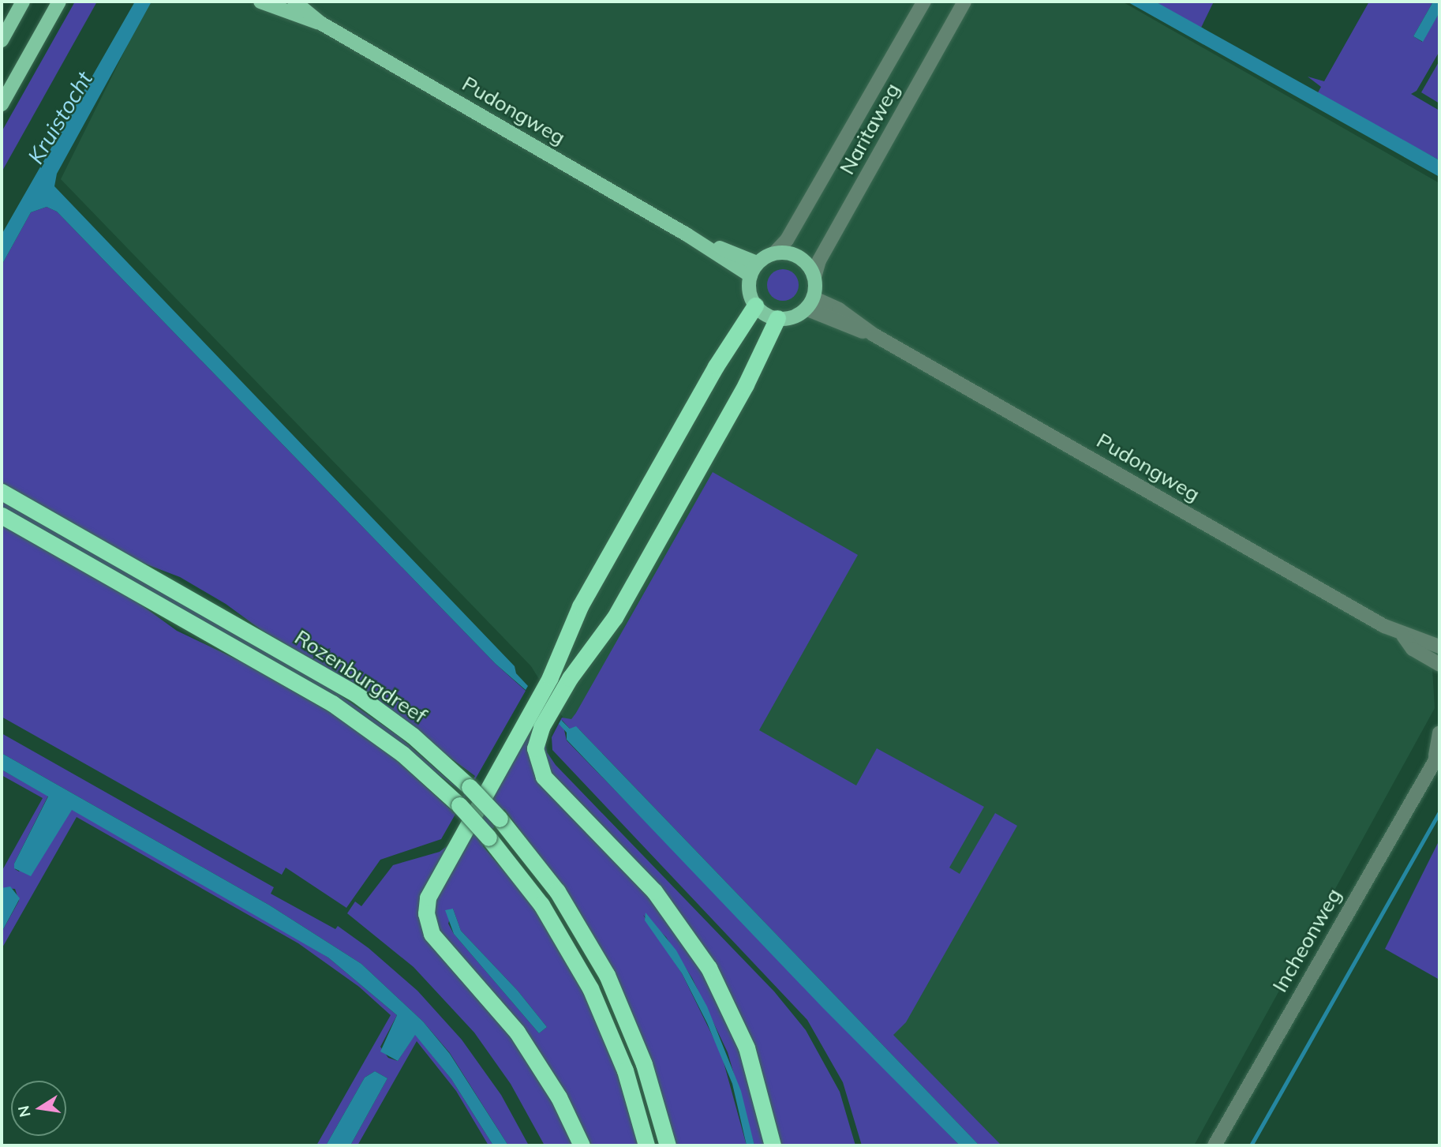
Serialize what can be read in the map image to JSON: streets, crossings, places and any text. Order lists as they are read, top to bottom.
{
  "streets": {
    "highway": ["Rozenburgdreef"],
    "main road": ["Pudongweg"],
    "street": ["Naritaweg", "Incheonweg"]
  },
  "crossings": [
    ["Pudongweg", "Naritaweg"]
  ],
  "water": ["Kruistocht"],
  "north": "left"
}
